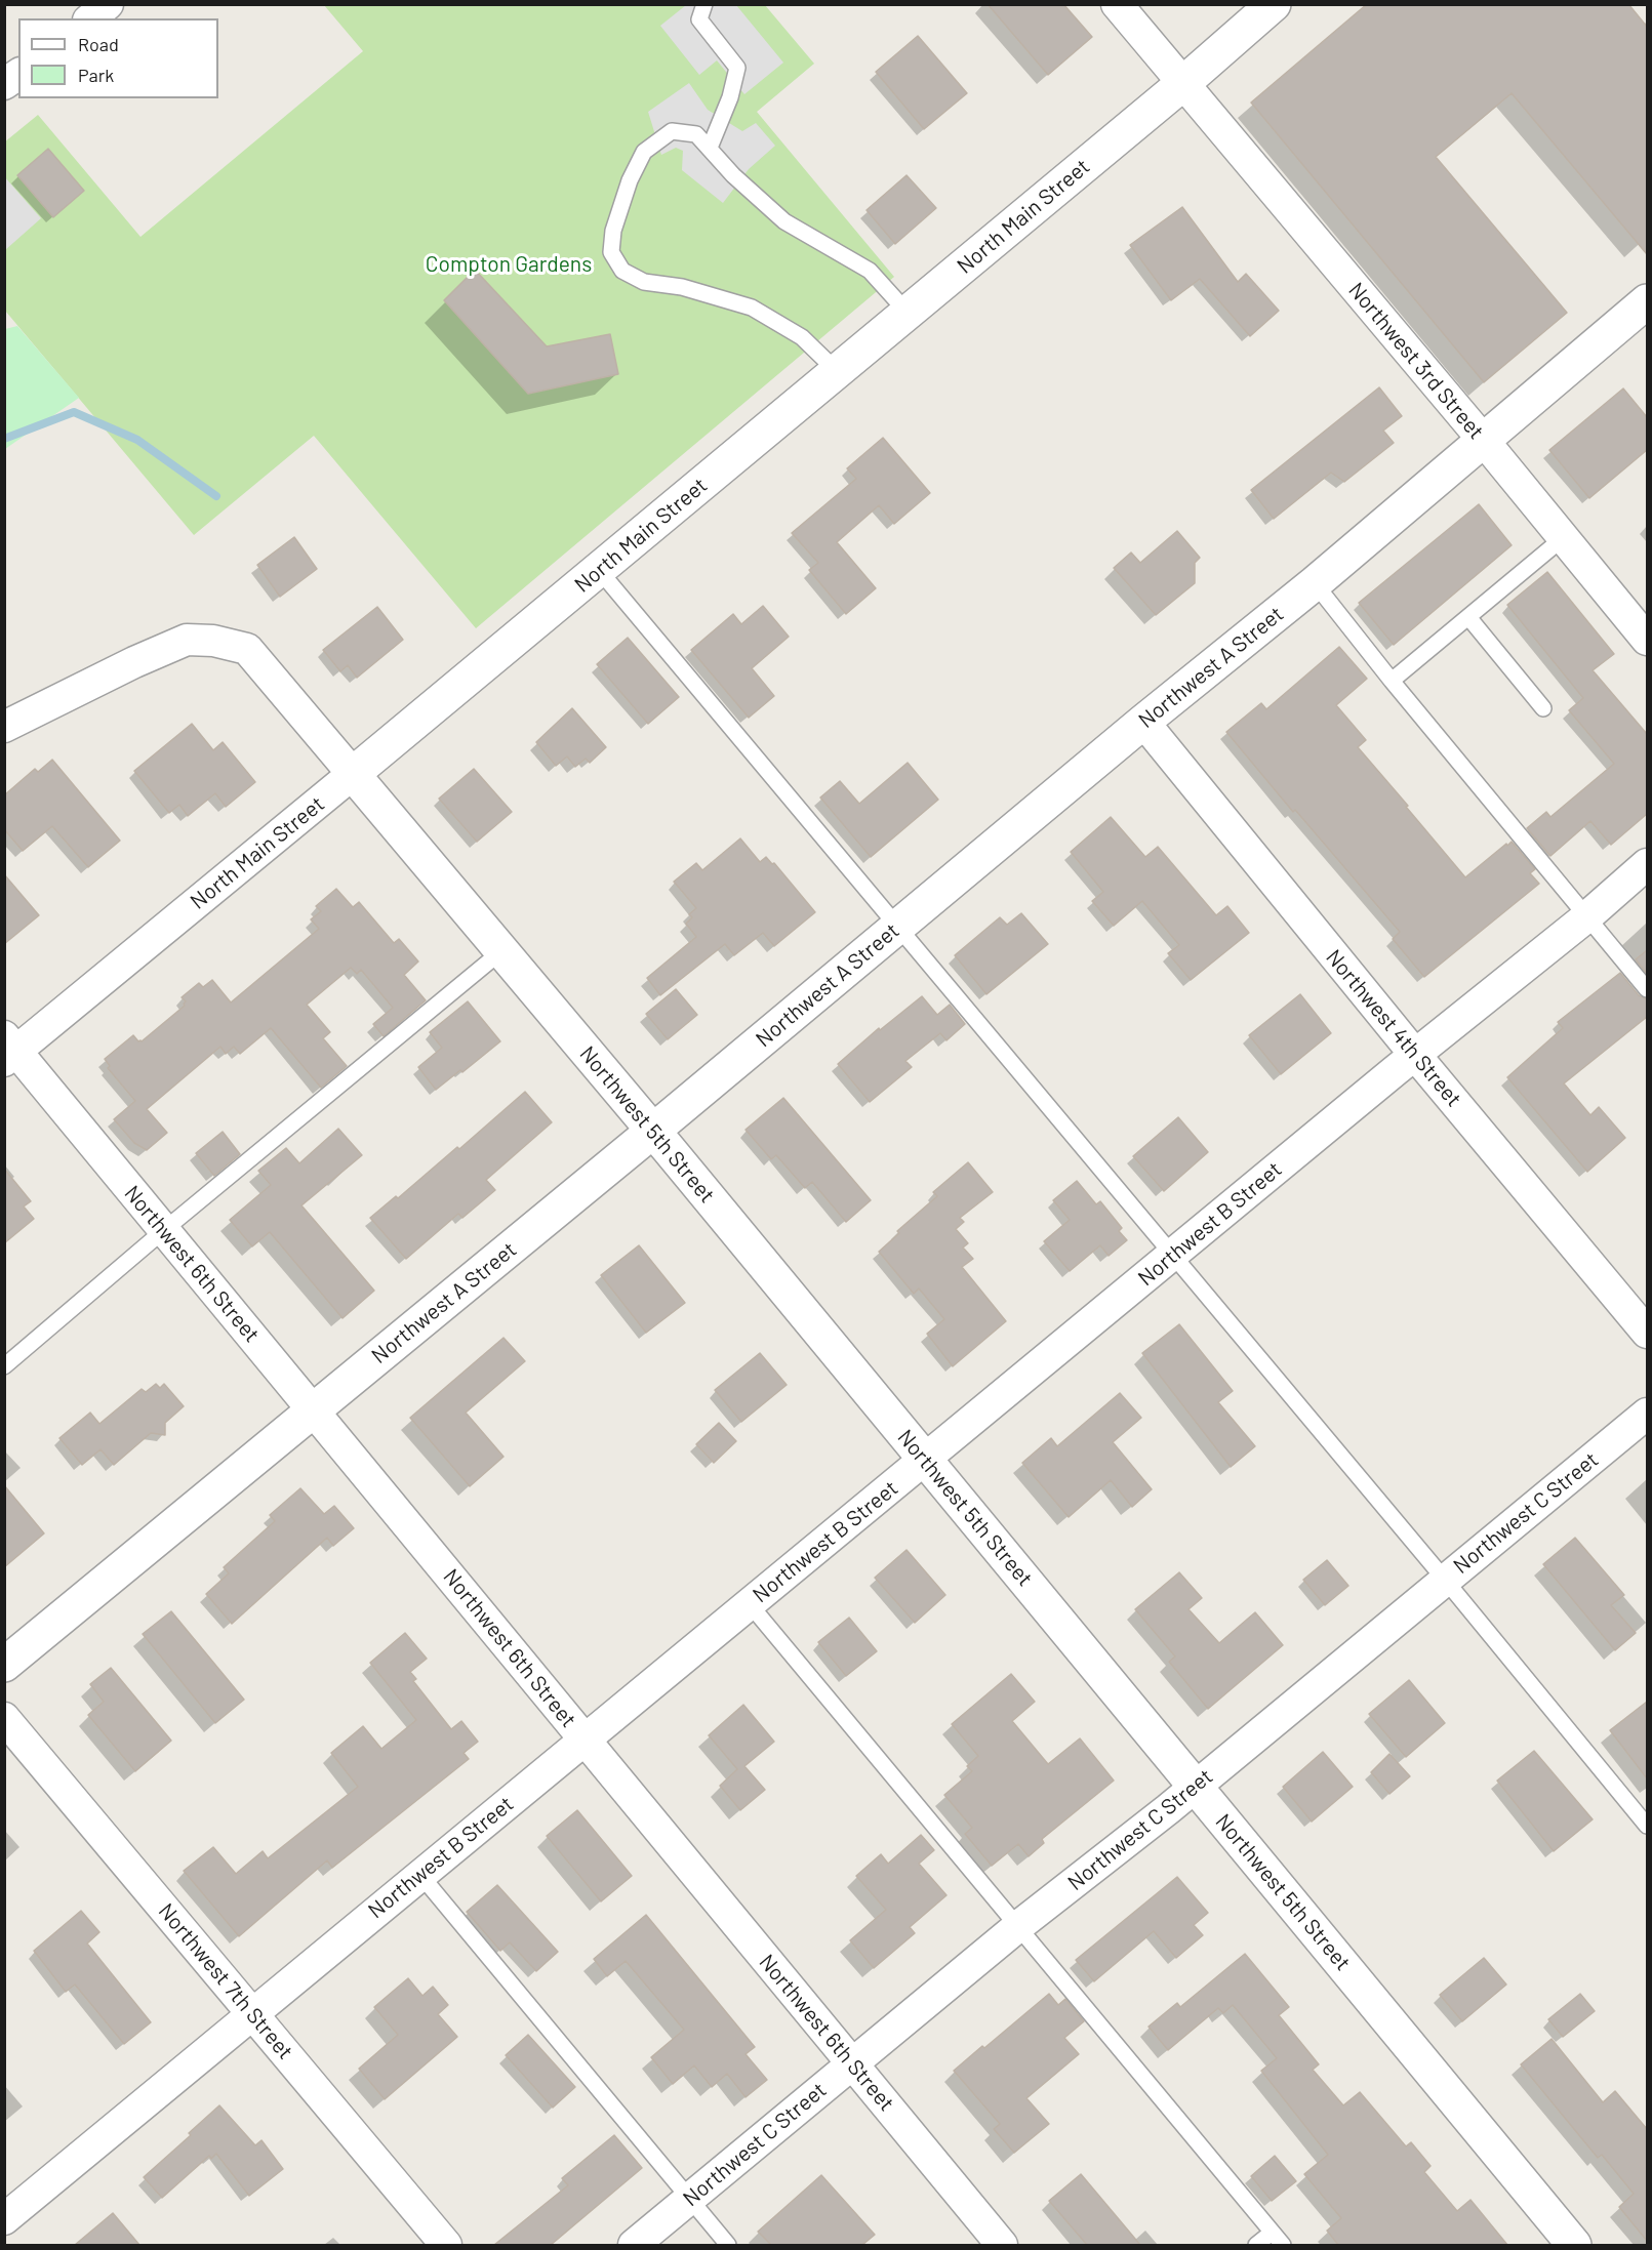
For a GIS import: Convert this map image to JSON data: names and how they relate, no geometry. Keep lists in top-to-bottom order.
{
  "streets": {
    "street": [
      "North Main Street",
      "Northwest 3rd Street",
      "Northwest A Street",
      "Northwest 4th Street",
      "Northwest 5th Street",
      "Northwest B Street",
      "Northwest 6th Street",
      "Northwest C Street",
      "Northwest 7th Street"
    ]
  },
  "crossings": [
    ["North Main Street", "Northwest 3rd Street"],
    ["North Main Street", "Northwest 5th Street"],
    ["North Main Street", "Northwest 6th Street"],
    ["Northwest 3rd Street", "Northwest A Street"],
    ["Northwest A Street", "Northwest 4th Street"],
    ["Northwest A Street", "Northwest 5th Street"],
    ["Northwest A Street", "Northwest 6th Street"],
    ["Northwest 4th Street", "Northwest B Street"],
    ["Northwest 5th Street", "Northwest B Street"],
    ["Northwest 5th Street", "Northwest C Street"],
    ["Northwest B Street", "Northwest 6th Street"],
    ["Northwest B Street", "Northwest 7th Street"],
    ["Northwest 6th Street", "Northwest C Street"]
  ],
  "parks": ["Compton Gardens"],
  "legend": ["Road", "Park"]
}
